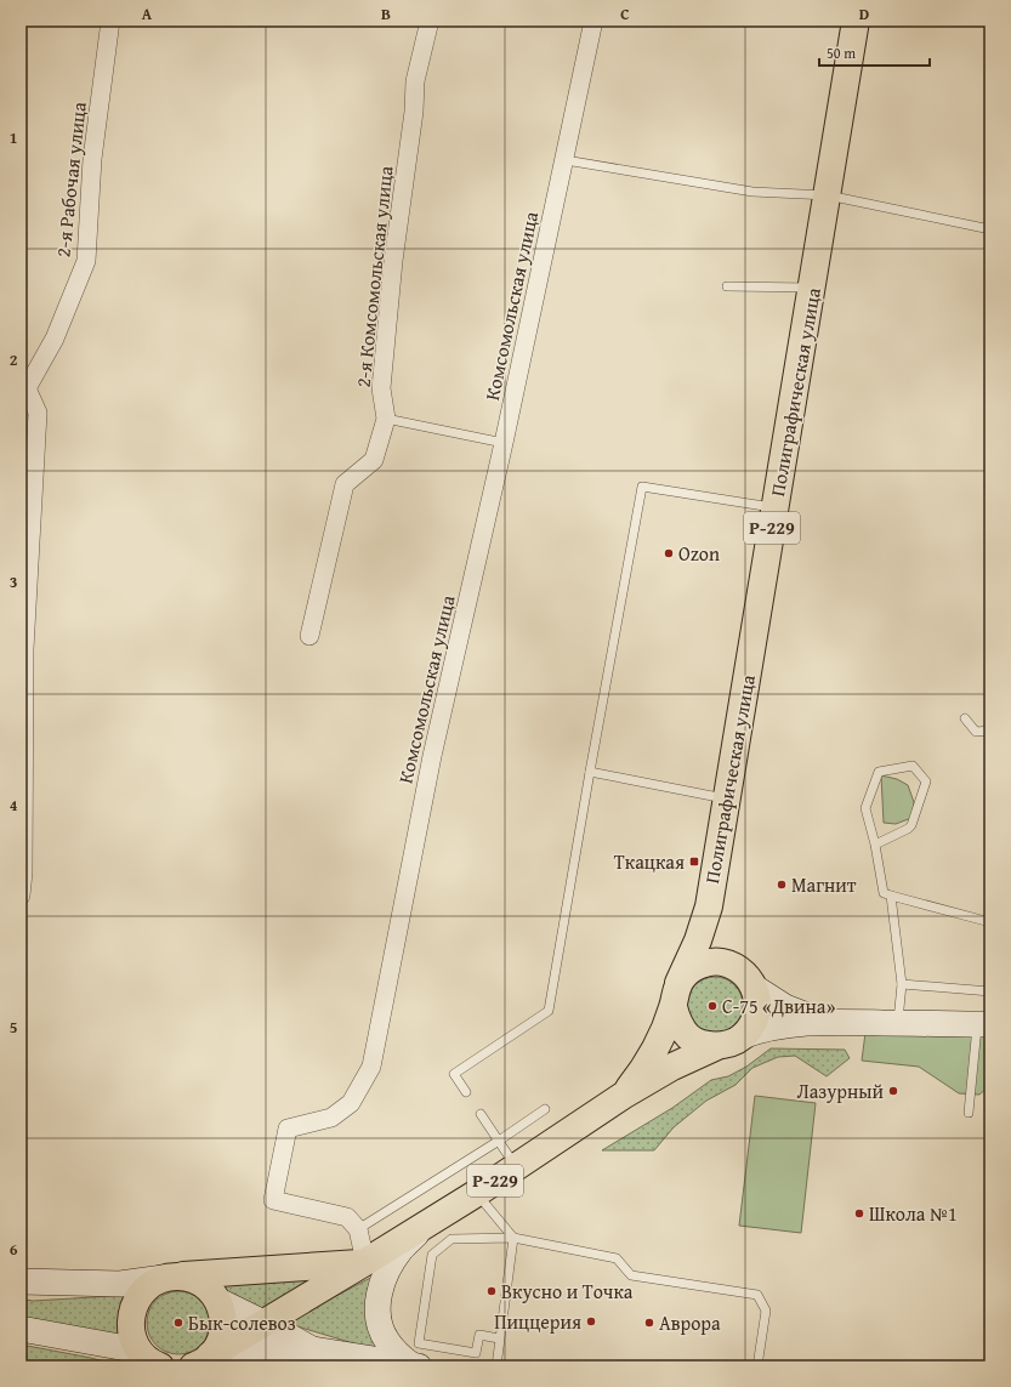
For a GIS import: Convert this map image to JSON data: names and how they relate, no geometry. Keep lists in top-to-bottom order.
{
  "streets": {
    "main road": ["Полиграфическая улица", "Р-229"],
    "street": ["2-я Рабочая улица", "2-я Комсомольская улица", "Комсомольская улица"]
  },
  "crossings": [
    ["Полиграфическая улица", "Р-229"]
  ],
  "places": {
    "other": [
      "Ozon",
      "Магнит",
      "С-75 «Двина»",
      "Лазурный",
      "Школа №1",
      "Вкусно и Точка",
      "Пиццерия",
      "Бык-солевоз",
      "Аврора"
    ],
    "transit": ["Ткацкая"]
  },
  "scale_bar": "50 m",
  "grid": {
    "columns": [
      "A",
      "B",
      "C",
      "D"
    ],
    "rows": [
      "1",
      "2",
      "3",
      "4",
      "5",
      "6"
    ]
  }
}
